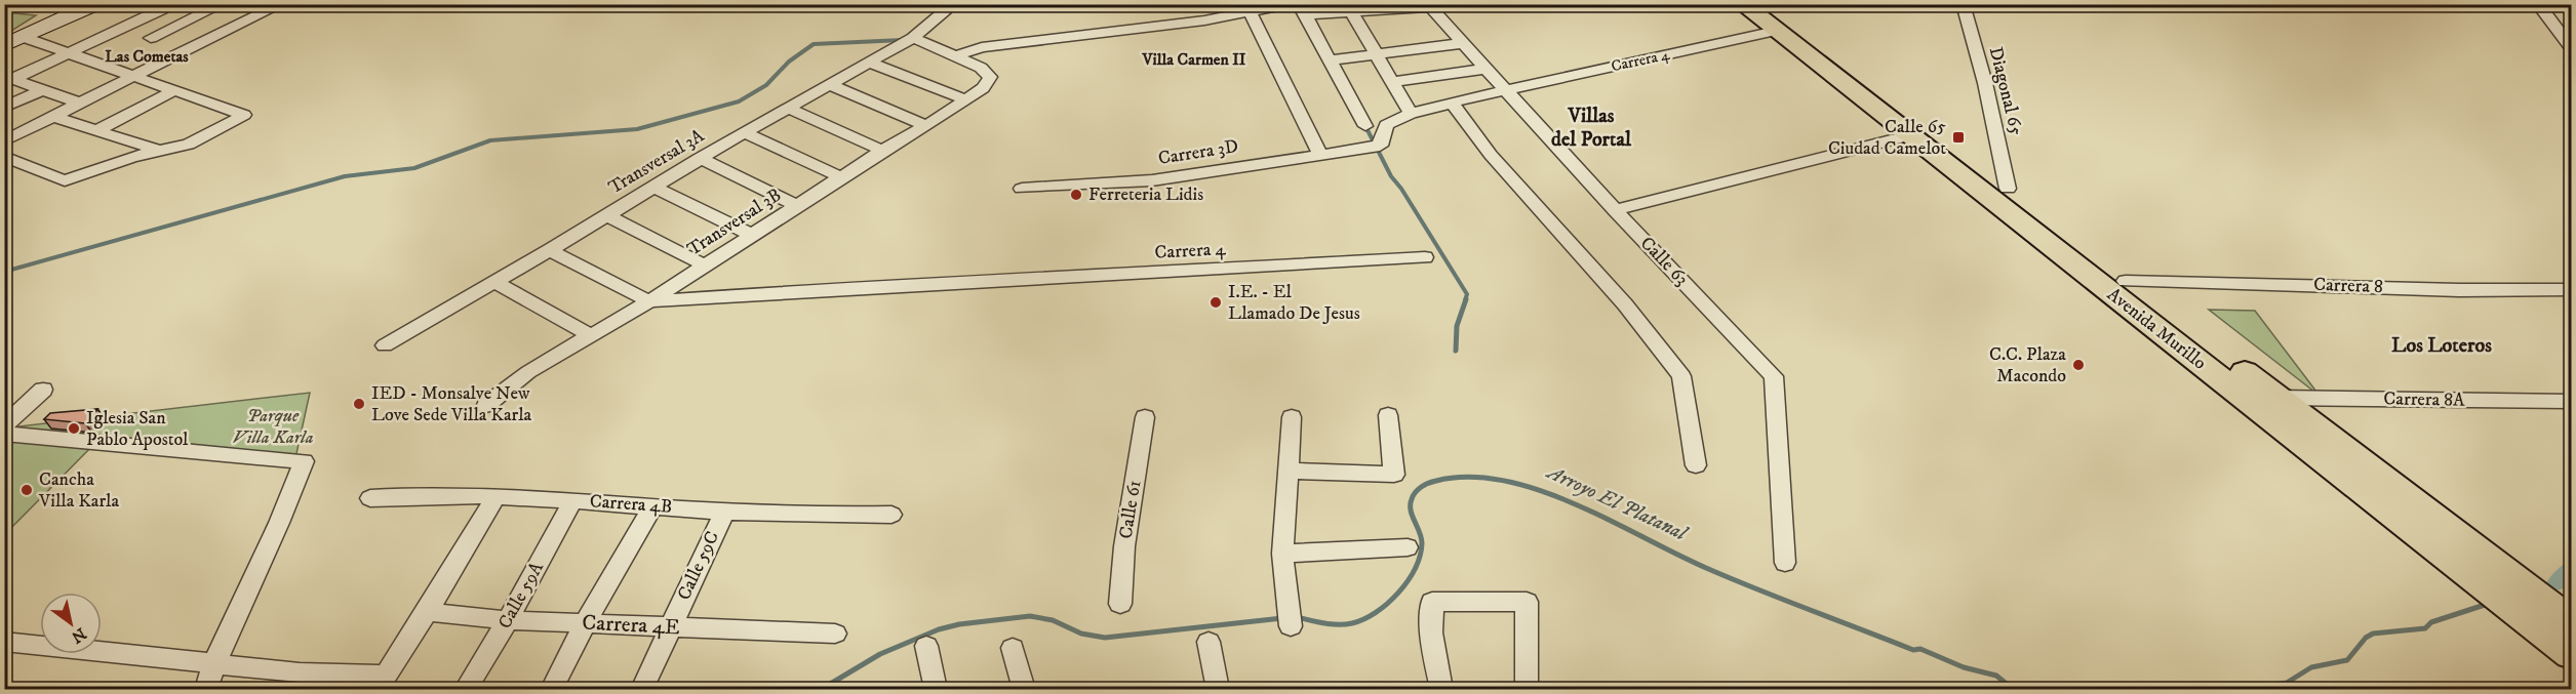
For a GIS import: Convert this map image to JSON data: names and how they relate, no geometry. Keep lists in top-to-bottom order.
{
  "streets": {
    "main road": ["Avenida Murillo"],
    "street": [
      "Carrera 4",
      "Diagonal 65",
      "Carrera 3D",
      "Transversal 3A",
      "Transversal 3B",
      "Calle 63",
      "Carrera 8",
      "Carrera 8A",
      "Carrera 4B",
      "Calle 61",
      "Calle 59C",
      "Calle 59A",
      "Carrera 4E"
    ]
  },
  "crossings": [
    ["Carrera 4", "Carrera 3D"],
    ["Carrera 4", "Transversal 3B"],
    ["Carrera 4", "Calle 63"],
    ["Carrera 4", "Avenida Murillo"],
    ["Diagonal 65", "Avenida Murillo"],
    ["Carrera 8", "Avenida Murillo"],
    ["Avenida Murillo", "Carrera 8A"],
    ["Carrera 4B", "Calle 59C"],
    ["Carrera 4B", "Calle 59A"],
    ["Calle 59C", "Carrera 4E"],
    ["Calle 59A", "Carrera 4E"]
  ],
  "districts": [
    "Las Cometas",
    "Villa Carmen II",
    "Villas del Portal",
    "Los Loteros"
  ],
  "water": ["Arroyo El Platanal"],
  "parks": ["Parque Villa Karla"],
  "places": {
    "transit": ["Calle 65 Ciudad Camelot"],
    "other": [
      "Ferreteria Lidis",
      "I.E. - El Llamado De Jesus",
      "C.C. Plaza Macondo",
      "IED - Monsalve New Love Sede Villa Karla",
      "Iglesia San Pablo Apostol",
      "Cancha Villa Karla"
    ]
  },
  "north": "bottom right"
}
